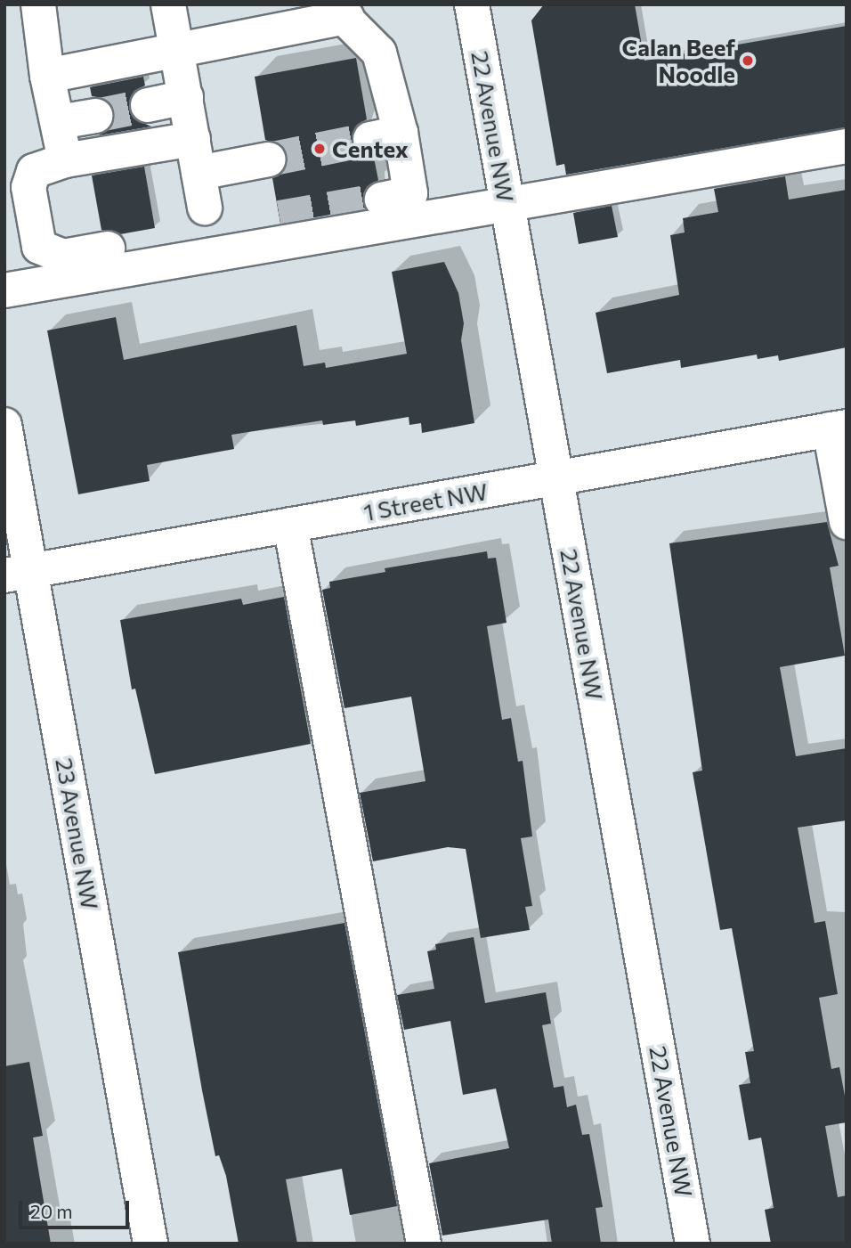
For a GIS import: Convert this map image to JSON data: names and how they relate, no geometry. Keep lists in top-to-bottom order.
{
  "streets": {
    "street": ["22 Avenue NW", "1 Street NW", "23 Avenue NW"]
  },
  "crossings": [
    ["22 Avenue NW", "1 Street NW"],
    ["1 Street NW", "23 Avenue NW"]
  ],
  "places": ["Calan Beef Noodle", "Centex"],
  "scale_bar": "20 m"
}
